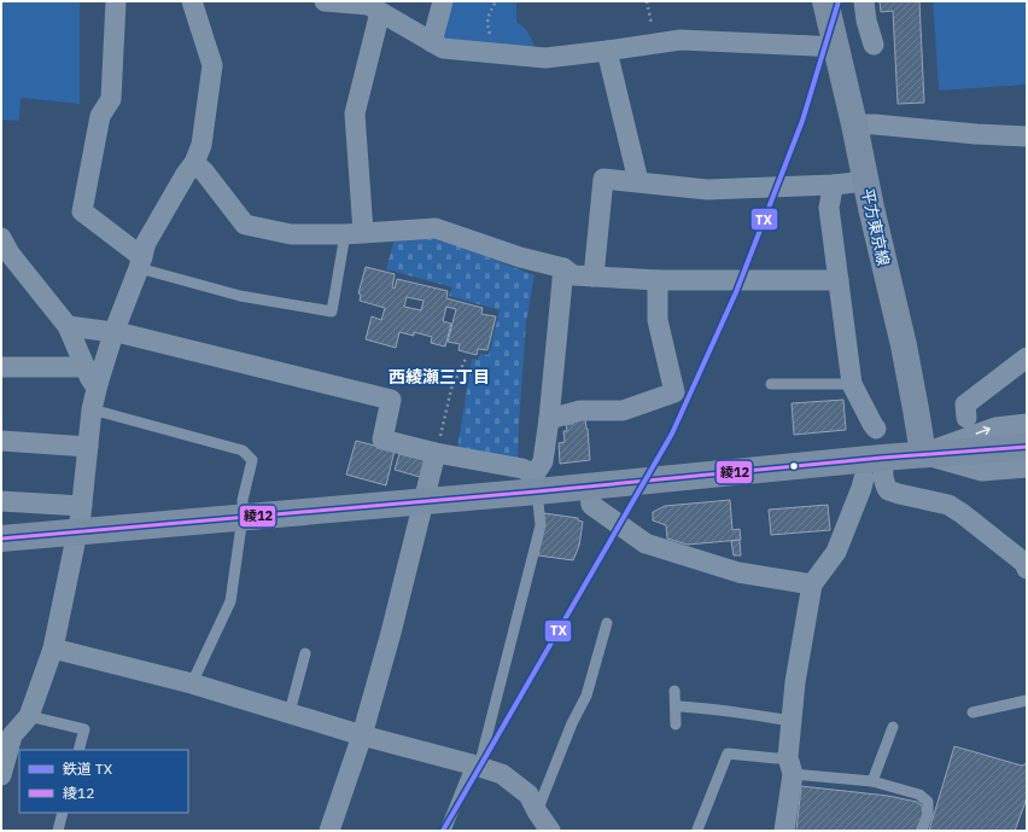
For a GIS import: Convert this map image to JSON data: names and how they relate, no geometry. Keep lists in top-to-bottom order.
{
  "streets": {
    "main road": ["平方東京線"]
  },
  "districts": ["西綾瀬三丁目"],
  "lines": ["rail line TX", "transit line 綾12"],
  "legend": ["鉄道 TX", "綾12"]
}
